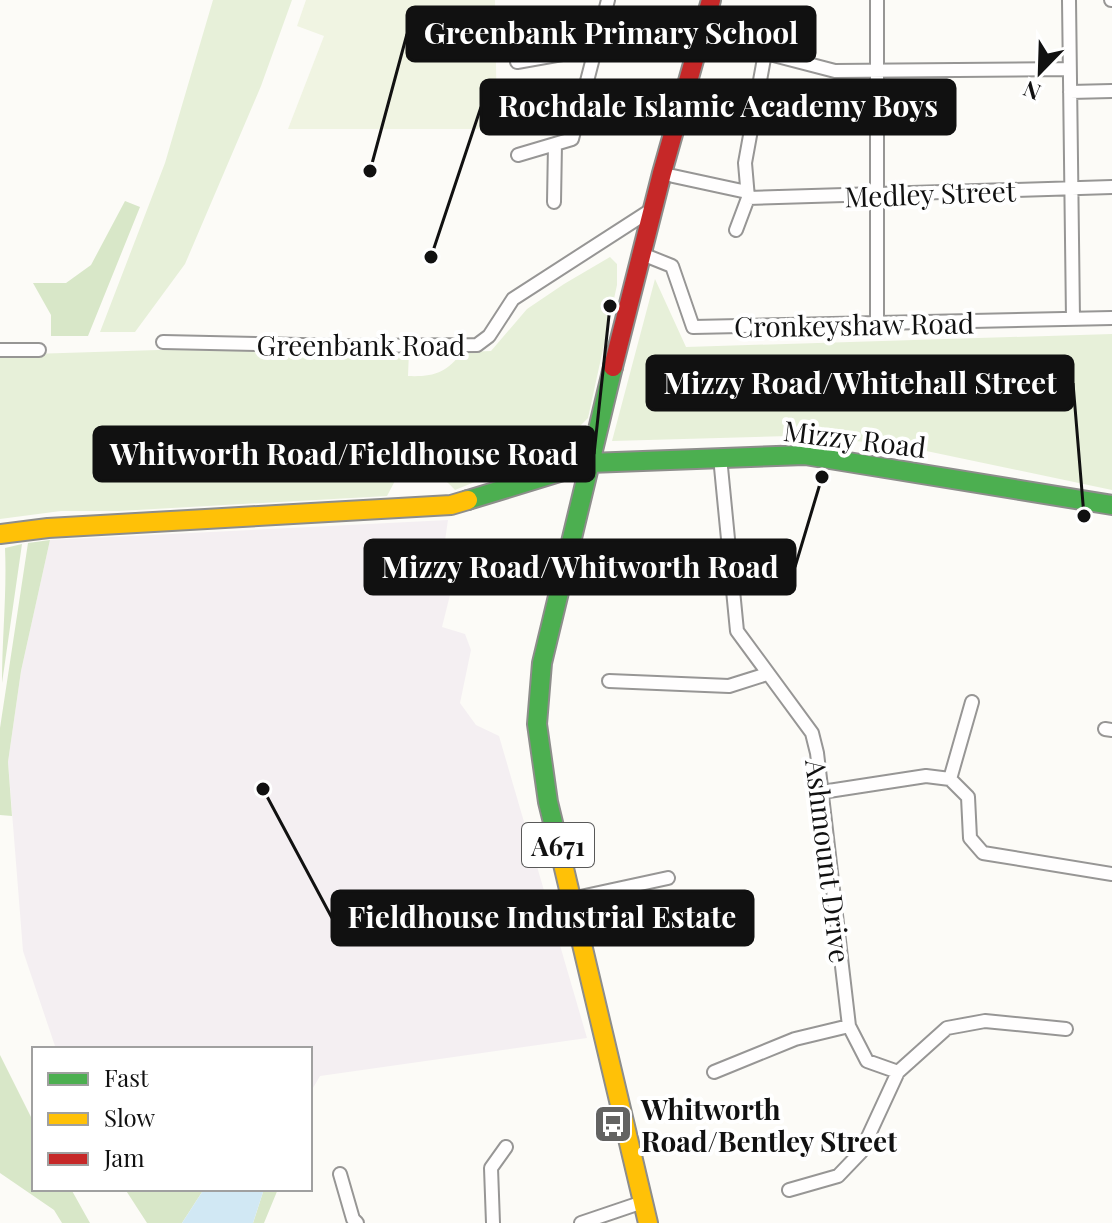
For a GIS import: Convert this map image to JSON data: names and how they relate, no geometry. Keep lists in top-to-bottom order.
{
  "streets": {
    "main road": ["Mizzy Road", "A671"],
    "street": [
      "Medley Street",
      "Cronkeyshaw Road",
      "Greenbank Road",
      "Ashmount Drive"
    ]
  },
  "crossings": [
    ["Cronkeyshaw Road", "A671"],
    ["Greenbank Road", "A671"],
    ["Mizzy Road", "A671"],
    ["Mizzy Road", "Ashmount Drive"]
  ],
  "places": {
    "other": [
      "Greenbank Primary School",
      "Rochdale Islamic Academy Boys",
      "Whitworth Road/Fieldhouse Road",
      "Mizzy Road/Whitworth Road",
      "Mizzy Road/Whitehall Street",
      "Fieldhouse Industrial Estate"
    ],
    "bus stop": ["Whitworth Road/Bentley Street"]
  },
  "legend": ["Fast", "Slow", "Jam"],
  "north": "bottom left"
}
